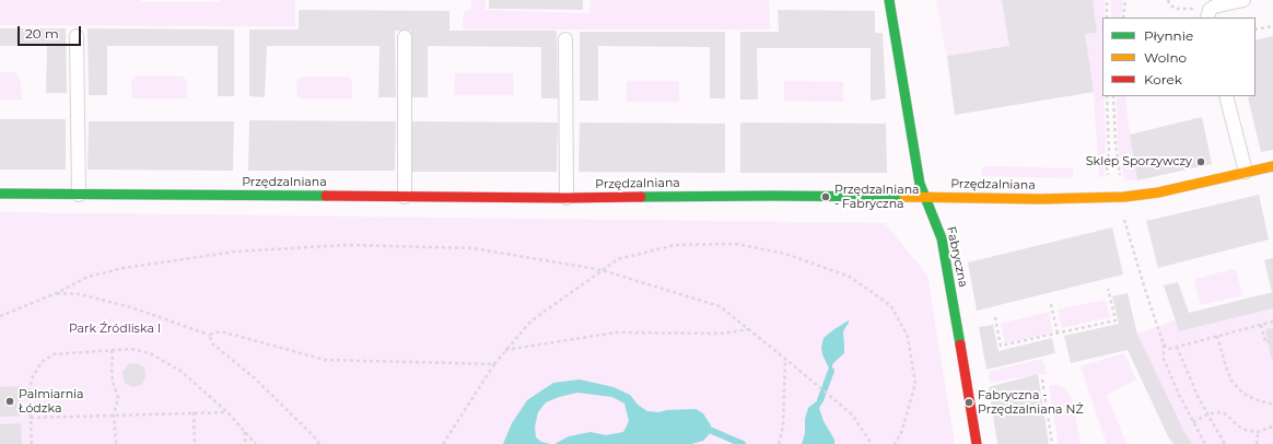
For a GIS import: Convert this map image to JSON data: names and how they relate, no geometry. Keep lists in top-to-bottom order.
{
  "streets": {
    "street": ["Przędzalniana", "Fabryczna"]
  },
  "crossings": [
    ["Przędzalniana", "Fabryczna"]
  ],
  "parks": ["Park Źródliska I"],
  "places": [
    "Sklep Sporzywczy",
    "Przędzalniana - Fabryczna",
    "Palmiarnia Łódzka",
    "Fabryczna - Przędzalniana NŻ"
  ],
  "legend": ["Płynnie", "Wolno", "Korek"],
  "scale_bar": "20 m"
}
